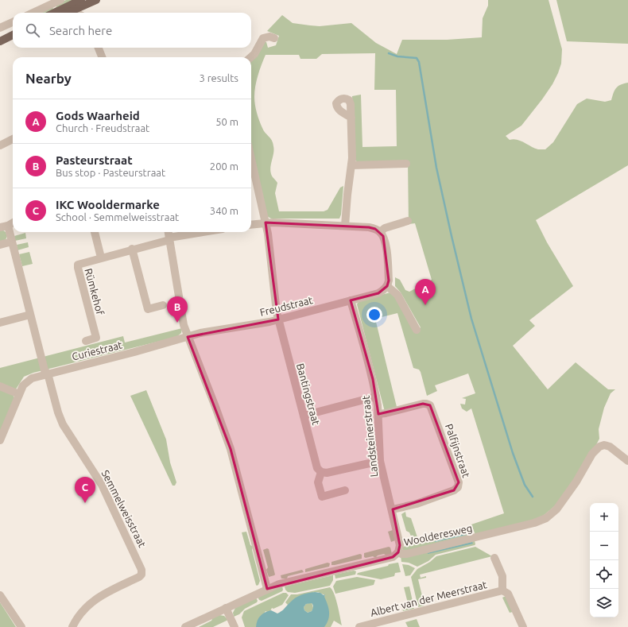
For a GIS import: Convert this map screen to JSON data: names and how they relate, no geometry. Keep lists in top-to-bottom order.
{
  "streets": {
    "street": [
      "Rümkehof",
      "Freudstraat",
      "Curiestraat",
      "Bantingstraat",
      "Landsteinerstraat",
      "Palfijnstraat",
      "Semmelweisstraat",
      "Woolderesweg",
      "Albert van der Meerstraat"
    ]
  },
  "crossings": [
    ["Freudstraat", "Curiestraat"],
    ["Freudstraat", "Bantingstraat"],
    ["Freudstraat", "Landsteinerstraat"],
    ["Curiestraat", "Semmelweisstraat"],
    ["Landsteinerstraat", "Palfijnstraat"],
    ["Landsteinerstraat", "Woolderesweg"]
  ],
  "page": {
    "search": "Search here",
    "heading": ["Nearby", "3 results"],
    "list": [
      {
        "mark": "A",
        "name": "Gods Waarheid",
        "note": "Church · Freudstraat",
        "value": "50 m"
      },
      {
        "mark": "B",
        "name": "Pasteurstraat",
        "note": "Bus stop · Pasteurstraat",
        "value": "200 m"
      },
      {
        "mark": "C",
        "name": "IKC Wooldermarke",
        "note": "School · Semmelweisstraat",
        "value": "340 m"
      }
    ],
    "pins": ["A", "B", "C"],
    "map_buttons": ["+", "−"]
  }
}
